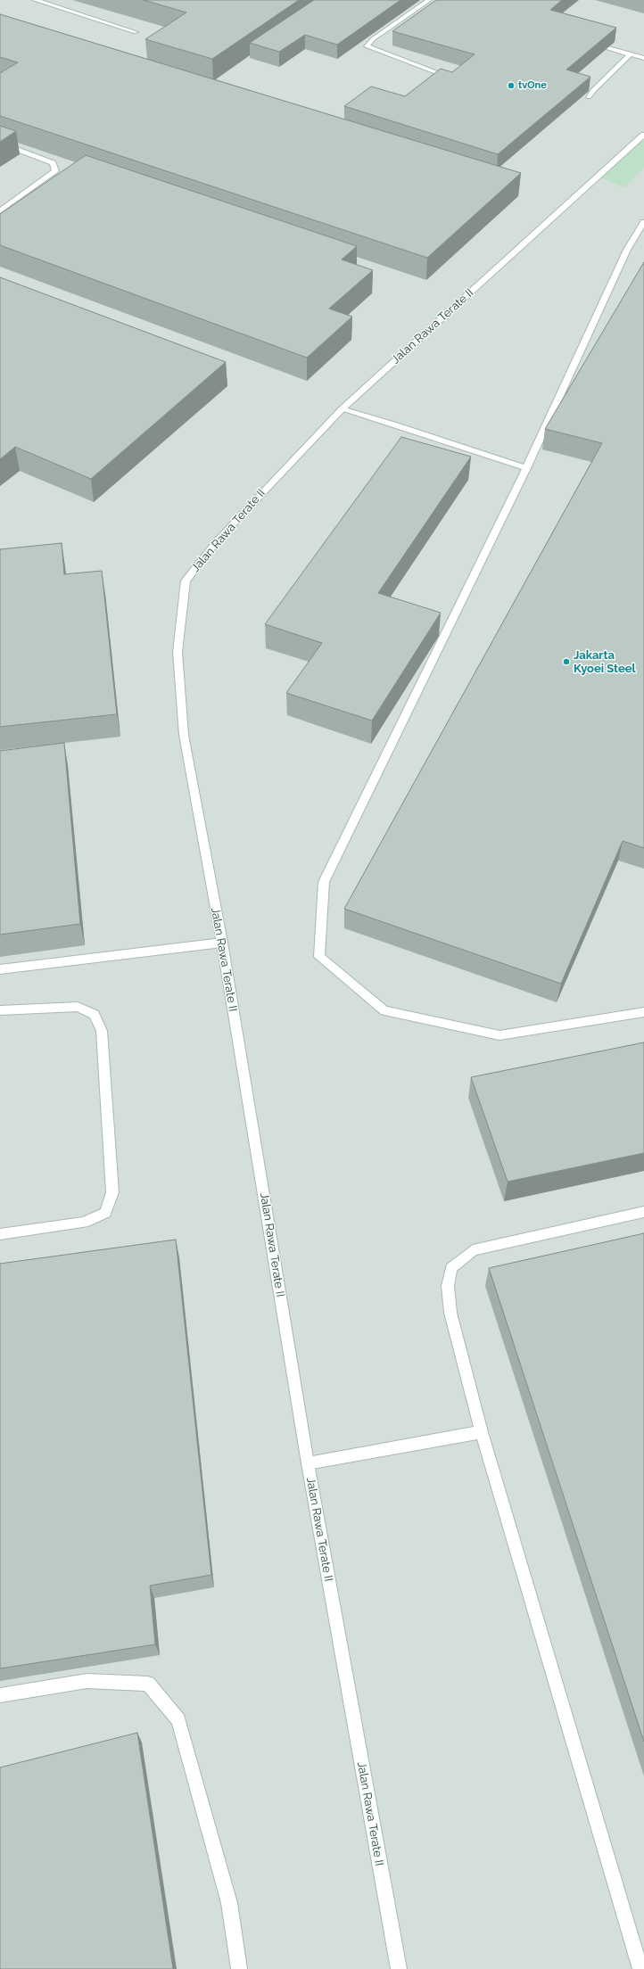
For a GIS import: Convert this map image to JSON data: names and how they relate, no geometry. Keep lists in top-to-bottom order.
{
  "streets": {
    "street": ["Jalan Rawa Terate II"]
  },
  "places": ["tvOne", "Jakarta Kyoei Steel"]
}
